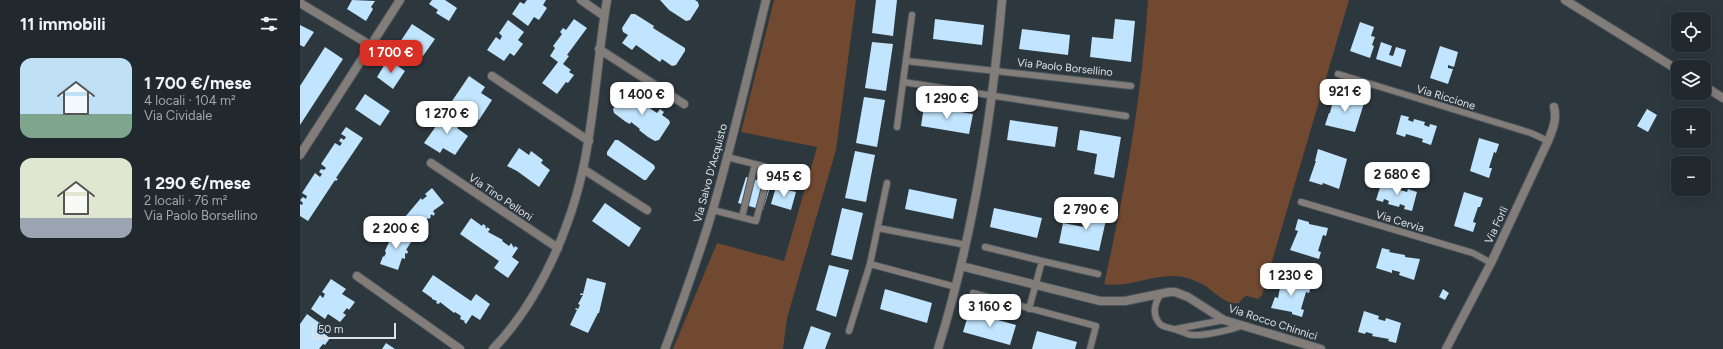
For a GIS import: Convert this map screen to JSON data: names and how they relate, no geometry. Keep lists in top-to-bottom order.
{
  "streets": {
    "street": [
      "Via Salvo D'Acquisto",
      "Via Tino Pelloni",
      "Via Forlì",
      "Via Rocco Chinnici"
    ],
    "lane": ["Via Paolo Borsellino", "Via Riccione", "Via Cervia"]
  },
  "crossings": [
    ["Via Riccione", "Via Forlì"],
    ["Via Cervia", "Via Forlì"]
  ],
  "scale_bar": "50 m",
  "page": {
    "heading": "11 immobili",
    "map_buttons": ["+", "−"],
    "price": [
      "1 700 €",
      "921 €",
      "1 400 €",
      "1 290 €",
      "1 270 €",
      "2 680 €",
      "945 €",
      "2 790 €",
      "2 200 €",
      "1 230 €",
      "3 160 €"
    ],
    "list": [
      {
        "name": "1 700 €/mese",
        "note": "4 locali · 104 m² · Via Cividale"
      },
      {
        "name": "1 290 €/mese",
        "note": "2 locali · 76 m² · Via Paolo Borsellino"
      }
    ],
    "scale": "50 m"
  }
}
